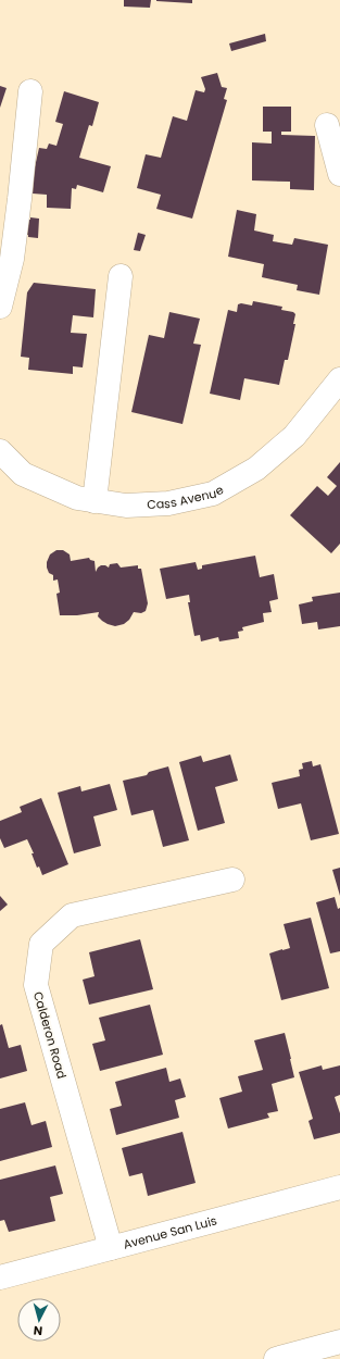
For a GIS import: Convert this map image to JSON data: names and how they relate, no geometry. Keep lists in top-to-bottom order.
{
  "streets": {
    "main road": ["Cass Avenue", "Calderon Road", "Avenue San Luis"]
  },
  "crossings": [
    ["Calderon Road", "Avenue San Luis"]
  ],
  "north": "bottom"
}
